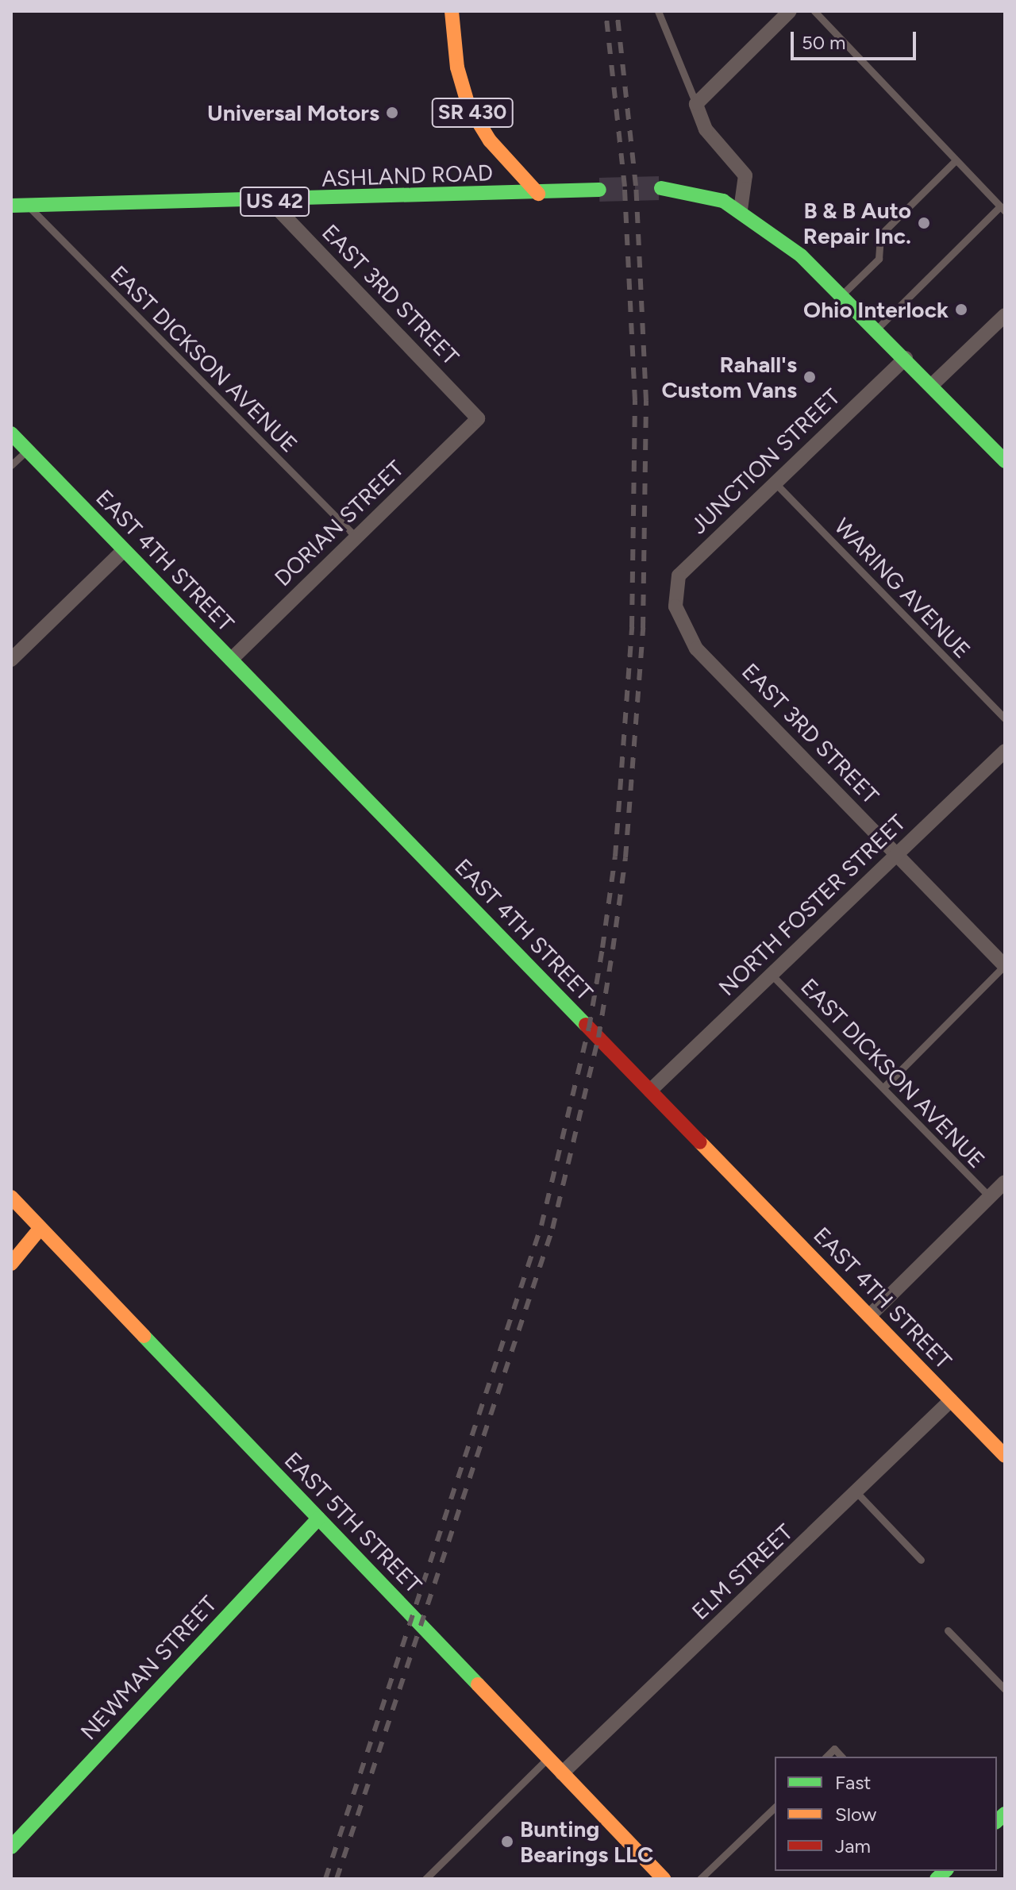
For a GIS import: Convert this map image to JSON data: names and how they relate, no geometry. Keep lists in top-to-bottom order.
{
  "streets": {
    "main road": [
      "SR 430",
      "ASHLAND ROAD",
      "US 42",
      "EAST 4TH STREET",
      "EAST 5TH STREET",
      "NEWMAN STREET"
    ],
    "street": [
      "EAST 3RD STREET",
      "JUNCTION STREET",
      "DORIAN STREET",
      "NORTH FOSTER STREET",
      "ELM STREET"
    ],
    "lane": ["EAST DICKSON AVENUE", "WARING AVENUE"]
  },
  "crossings": [
    ["SR 430", "ASHLAND ROAD"],
    ["SR 430", "US 42"],
    ["ASHLAND ROAD", "US 42"],
    ["ASHLAND ROAD", "EAST 3RD STREET"],
    ["ASHLAND ROAD", "EAST DICKSON AVENUE"],
    ["EAST 3RD STREET", "JUNCTION STREET"],
    ["EAST 3RD STREET", "DORIAN STREET"],
    ["EAST 3RD STREET", "NORTH FOSTER STREET"],
    ["EAST DICKSON AVENUE", "DORIAN STREET"],
    ["EAST DICKSON AVENUE", "NORTH FOSTER STREET"],
    ["JUNCTION STREET", "WARING AVENUE"],
    ["DORIAN STREET", "EAST 4TH STREET"],
    ["EAST 4TH STREET", "NORTH FOSTER STREET"],
    ["EAST 4TH STREET", "ELM STREET"],
    ["EAST 5TH STREET", "ELM STREET"],
    ["EAST 5TH STREET", "NEWMAN STREET"]
  ],
  "places": [
    "Universal Motors",
    "B & B Auto Repair Inc.",
    "Ohio Interlock",
    "Rahall's Custom Vans",
    "Bunting Bearings LLC"
  ],
  "legend": ["Fast", "Slow", "Jam"],
  "scale_bar": "50 m"
}
